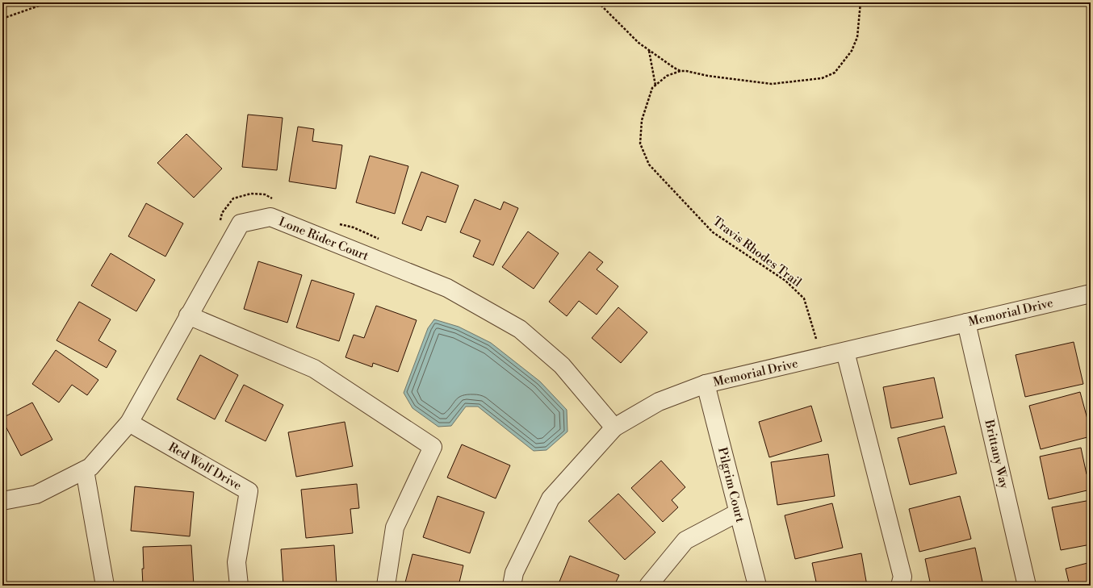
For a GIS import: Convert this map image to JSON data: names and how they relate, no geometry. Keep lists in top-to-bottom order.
{
  "streets": {
    "street": [
      "Lone Rider Court",
      "Memorial Drive",
      "Brittany Way",
      "Red Wolf Drive",
      "Pilgrim Court"
    ],
    "path": ["Travis Rhodes Trail"]
  },
  "crossings": [
    ["Lone Rider Court", "Memorial Drive"],
    ["Lone Rider Court", "Red Wolf Drive"],
    ["Memorial Drive", "Brittany Way"],
    ["Memorial Drive", "Pilgrim Court"]
  ]
}
